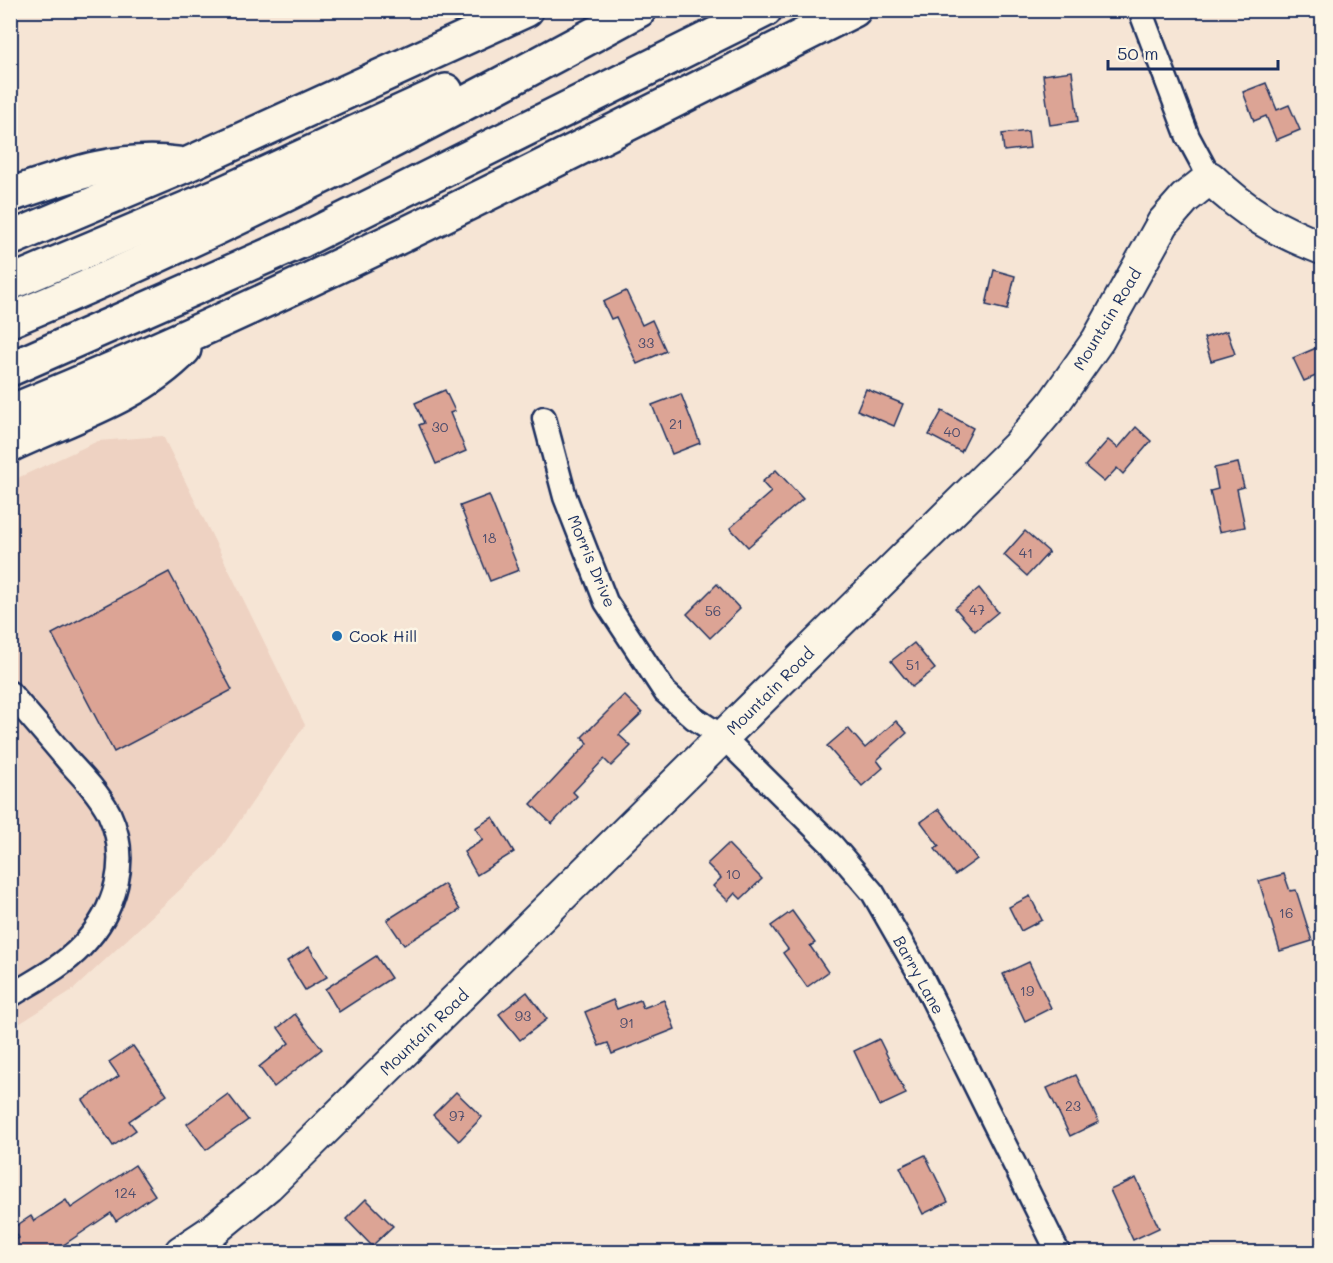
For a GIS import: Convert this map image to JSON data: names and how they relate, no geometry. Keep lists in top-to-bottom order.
{
  "streets": {
    "street": ["Mountain Road", "Morris Drive", "Barry Lane"]
  },
  "crossings": [
    ["Mountain Road", "Morris Drive"],
    ["Mountain Road", "Barry Lane"],
    ["Morris Drive", "Barry Lane"]
  ],
  "places": ["Cook Hill"],
  "house_numbers": [
    "33",
    "21",
    "30",
    "40",
    "18",
    "41",
    "47",
    "56",
    "51",
    "10",
    "16",
    "19",
    "93",
    "91",
    "23",
    "97",
    "124"
  ],
  "scale_bar": "50 m"
}
